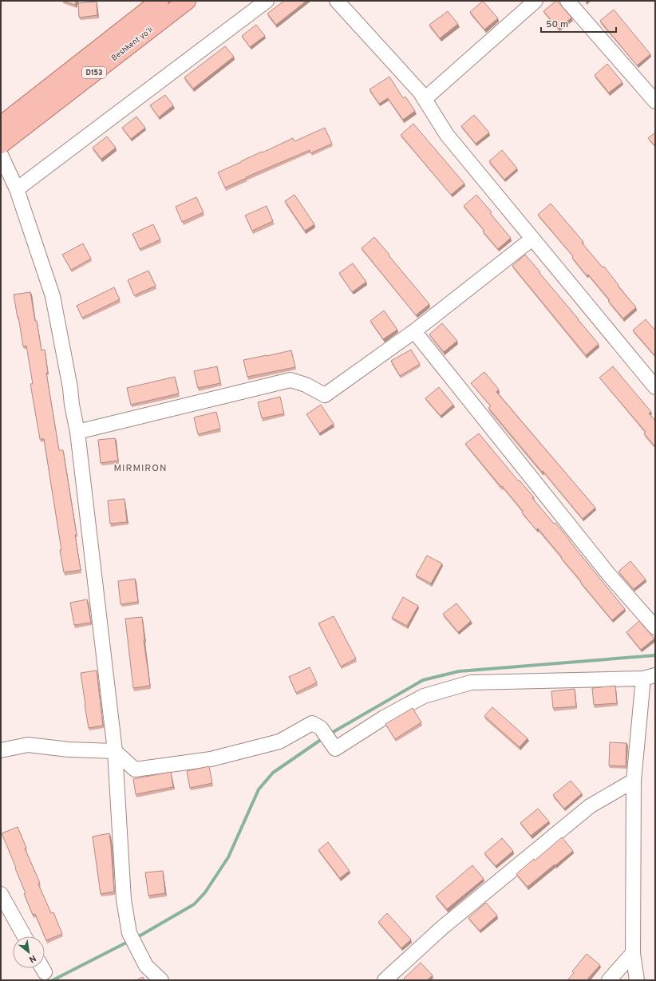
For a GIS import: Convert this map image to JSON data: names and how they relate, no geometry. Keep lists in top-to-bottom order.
{
  "streets": {
    "main road": ["Beshkent yoʻli", "D153"]
  },
  "districts": ["MIRMIRON"],
  "scale_bar": "50 m",
  "north": "bottom right"
}
